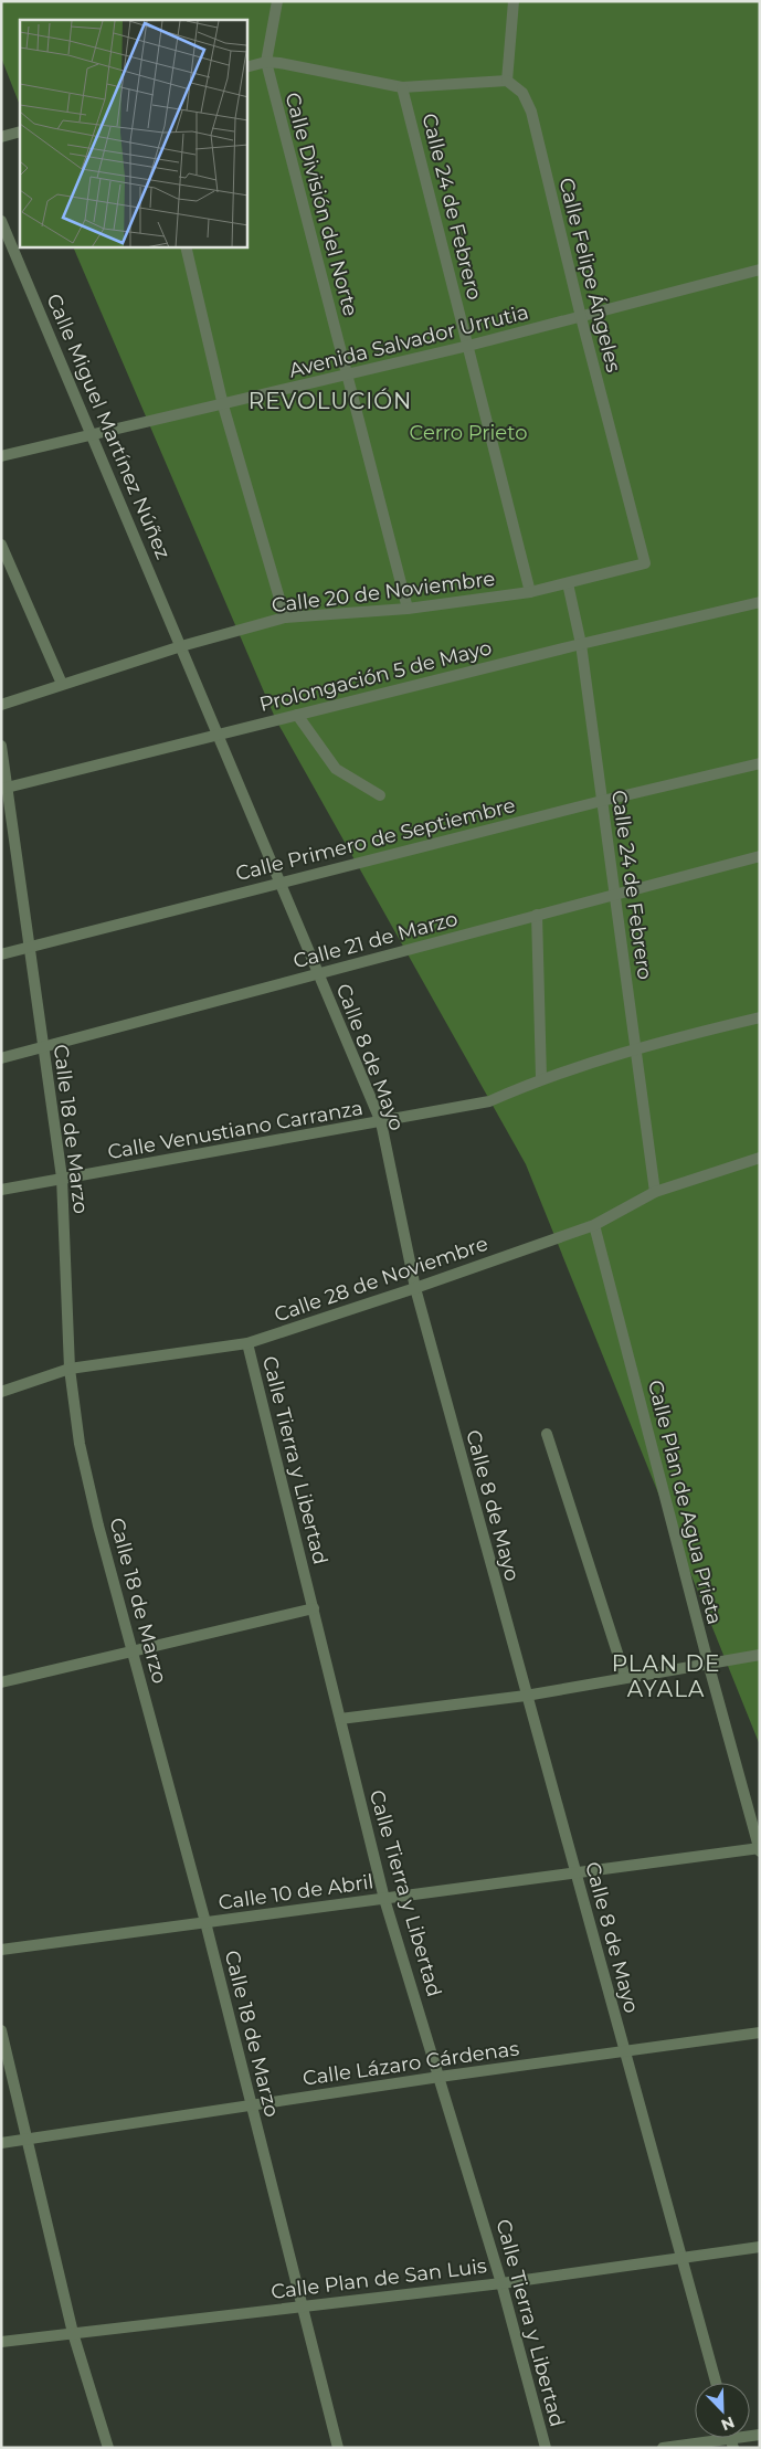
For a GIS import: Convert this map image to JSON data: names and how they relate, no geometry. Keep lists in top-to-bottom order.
{
  "streets": {
    "street": [
      "Calle División del Norte",
      "Calle 24 de Febrero",
      "Calle Felipe Ángeles",
      "Avenida Salvador Urrutia",
      "Calle Miguel Martínez Núñez",
      "Calle 20 de Noviembre",
      "Prolongación 5 de Mayo",
      "Calle Primero de Septiembre",
      "Calle 21 de Marzo",
      "Calle 8 de Mayo",
      "Calle 18 de Marzo",
      "Calle Venustiano Carranza",
      "Calle 28 de Noviembre",
      "Calle Tierra y Libertad",
      "Calle Plan de Agua Prieta",
      "Calle 10 de Abril",
      "Calle Lázaro Cárdenas",
      "Calle Plan de San Luis"
    ]
  },
  "crossings": [
    ["Calle División del Norte", "Avenida Salvador Urrutia"],
    ["Calle División del Norte", "Calle 20 de Noviembre"],
    ["Calle 24 de Febrero", "Avenida Salvador Urrutia"],
    ["Calle 24 de Febrero", "Calle 20 de Noviembre"],
    ["Calle 24 de Febrero", "Prolongación 5 de Mayo"],
    ["Calle 24 de Febrero", "Calle Primero de Septiembre"],
    ["Calle 24 de Febrero", "Calle 21 de Marzo"],
    ["Calle 24 de Febrero", "Calle Venustiano Carranza"],
    ["Calle 24 de Febrero", "Calle 28 de Noviembre"],
    ["Calle Felipe Ángeles", "Avenida Salvador Urrutia"],
    ["Calle Felipe Ángeles", "Calle 20 de Noviembre"],
    ["Avenida Salvador Urrutia", "Calle Miguel Martínez Núñez"],
    ["Calle Miguel Martínez Núñez", "Calle 20 de Noviembre"],
    ["Calle Miguel Martínez Núñez", "Calle 8 de Mayo"],
    ["Calle 20 de Noviembre", "Calle 8 de Mayo"],
    ["Prolongación 5 de Mayo", "Calle 8 de Mayo"],
    ["Prolongación 5 de Mayo", "Calle 18 de Marzo"],
    ["Calle Primero de Septiembre", "Calle 8 de Mayo"],
    ["Calle Primero de Septiembre", "Calle 18 de Marzo"],
    ["Calle 21 de Marzo", "Calle 8 de Mayo"],
    ["Calle 21 de Marzo", "Calle 18 de Marzo"],
    ["Calle 8 de Mayo", "Calle Venustiano Carranza"],
    ["Calle 8 de Mayo", "Calle 28 de Noviembre"],
    ["Calle 8 de Mayo", "Calle 10 de Abril"],
    ["Calle 8 de Mayo", "Calle Lázaro Cárdenas"],
    ["Calle 8 de Mayo", "Calle Plan de San Luis"],
    ["Calle 18 de Marzo", "Calle Venustiano Carranza"],
    ["Calle 18 de Marzo", "Calle 28 de Noviembre"],
    ["Calle 18 de Marzo", "Calle 10 de Abril"],
    ["Calle 18 de Marzo", "Calle Lázaro Cárdenas"],
    ["Calle 18 de Marzo", "Calle Plan de San Luis"],
    ["Calle 28 de Noviembre", "Calle Tierra y Libertad"],
    ["Calle 28 de Noviembre", "Calle Plan de Agua Prieta"],
    ["Calle Tierra y Libertad", "Calle 10 de Abril"],
    ["Calle Tierra y Libertad", "Calle Lázaro Cárdenas"],
    ["Calle Tierra y Libertad", "Calle Plan de San Luis"],
    ["Calle Plan de Agua Prieta", "Calle 10 de Abril"]
  ],
  "districts": ["REVOLUCIÓN", "PLAN DE AYALA"],
  "parks": ["Cerro Prieto"],
  "north": "bottom right"
}
